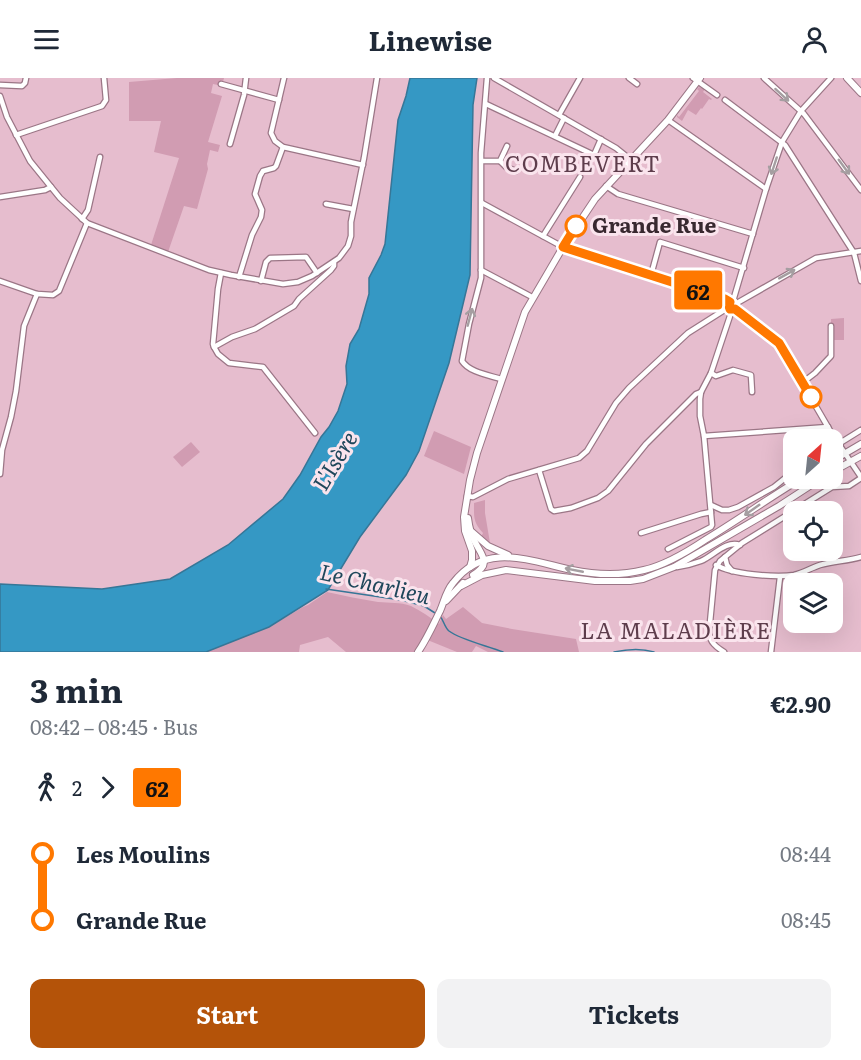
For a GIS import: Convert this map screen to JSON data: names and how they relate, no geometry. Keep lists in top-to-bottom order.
{
  "districts": ["COMBEVERT", "LA MALADIÈRE"],
  "water": ["L'Isère", "Le Charlieu"],
  "places": ["Grande Rue"],
  "lines": ["bus line 62"],
  "north": "top right",
  "page": {
    "header": "Linewise",
    "on_map": "62",
    "heading": ["3 min", "08:42 – 08:45 · Bus", "€2.90"],
    "legs": ["2", "62"],
    "list": [
      {
        "name": "Les Moulins",
        "value": "08:44"
      },
      {
        "name": "Grande Rue",
        "value": "08:45"
      }
    ],
    "buttons": ["Start", "Tickets"]
  }
}
